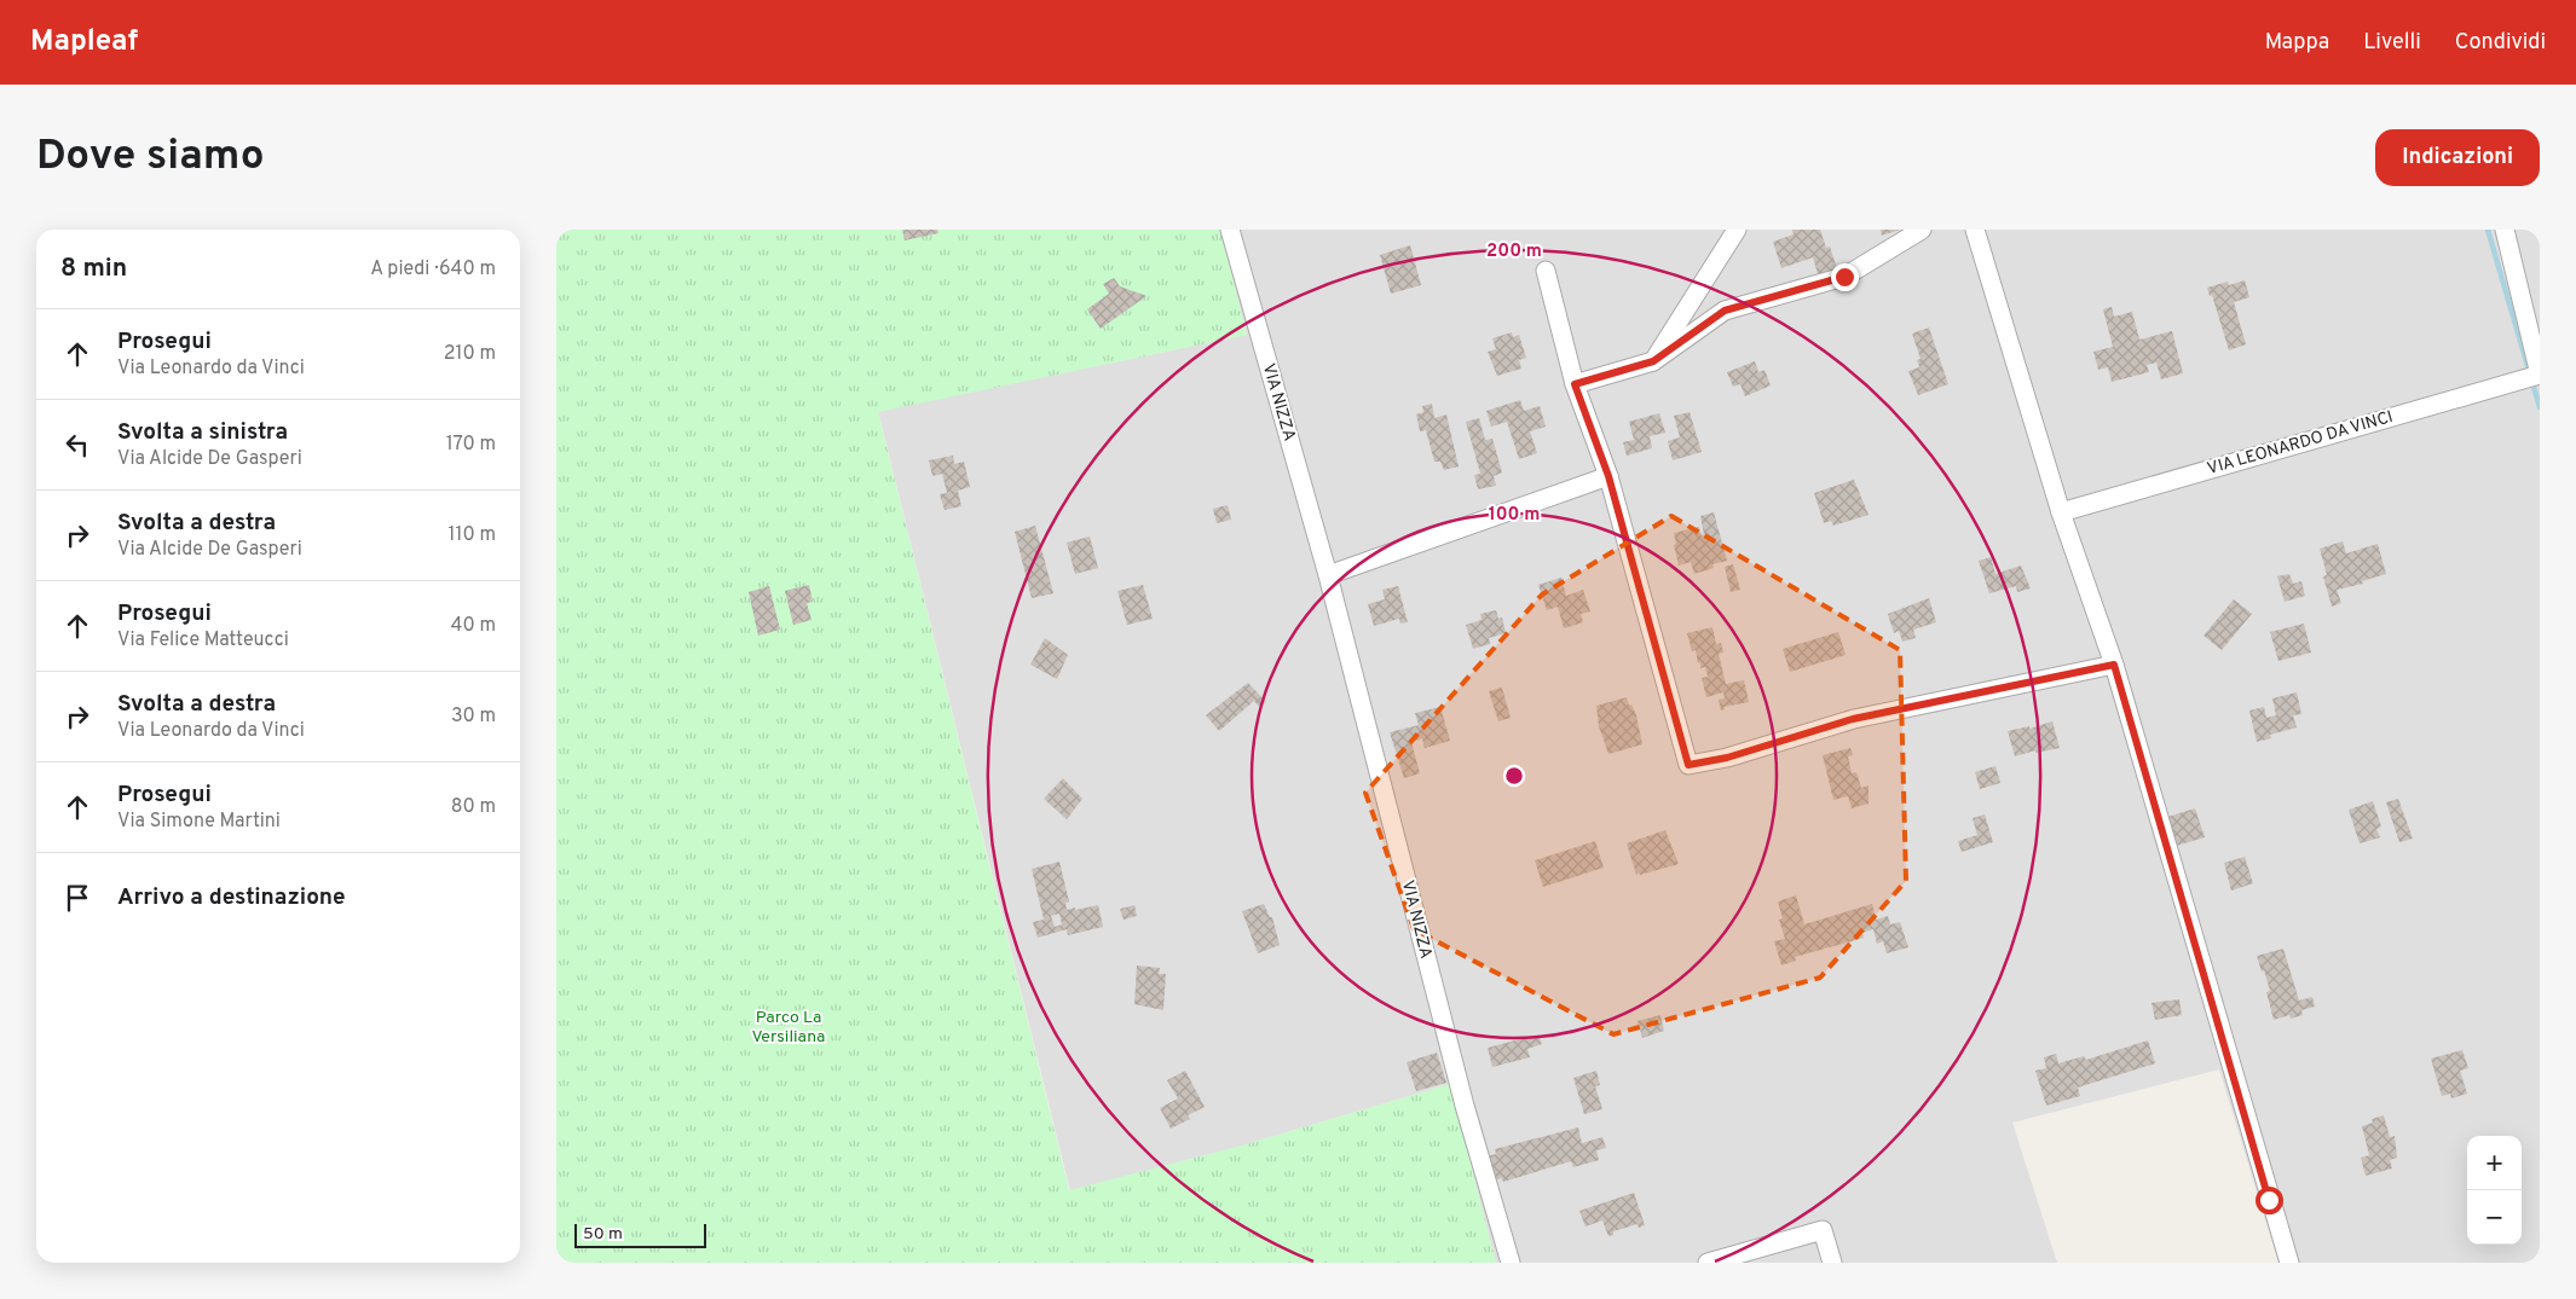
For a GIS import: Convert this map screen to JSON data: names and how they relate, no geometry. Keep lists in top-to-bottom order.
{
  "streets": {
    "street": ["VIA NIZZA", "VIA LEONARDO DA VINCI"]
  },
  "parks": ["Parco La Versiliana"],
  "scale_bar": "50 m",
  "page": {
    "header": "Mapleaf",
    "nav": ["Mappa", "Livelli", "Condividi"],
    "buttons": "Indicazioni",
    "title": "Dove siamo",
    "heading": ["8 min", "A piedi · 640 m"],
    "list": [
      ["Prosegui", "Via Leonardo da Vinci", "210 m"],
      ["Svolta a sinistra", "Via Alcide De Gasperi", "170 m"],
      ["Svolta a destra", "Via Alcide De Gasperi", "110 m"],
      ["Prosegui", "Via Felice Matteucci", "40 m"],
      ["Svolta a destra", "Via Leonardo da Vinci", "30 m"],
      ["Prosegui", "Via Simone Martini", "80 m"],
      "Arrivo a destinazione"
    ],
    "map_buttons": ["+", "−"],
    "scale": "50 m"
  },
  "rings": ["200 m", "100 m"]
}
